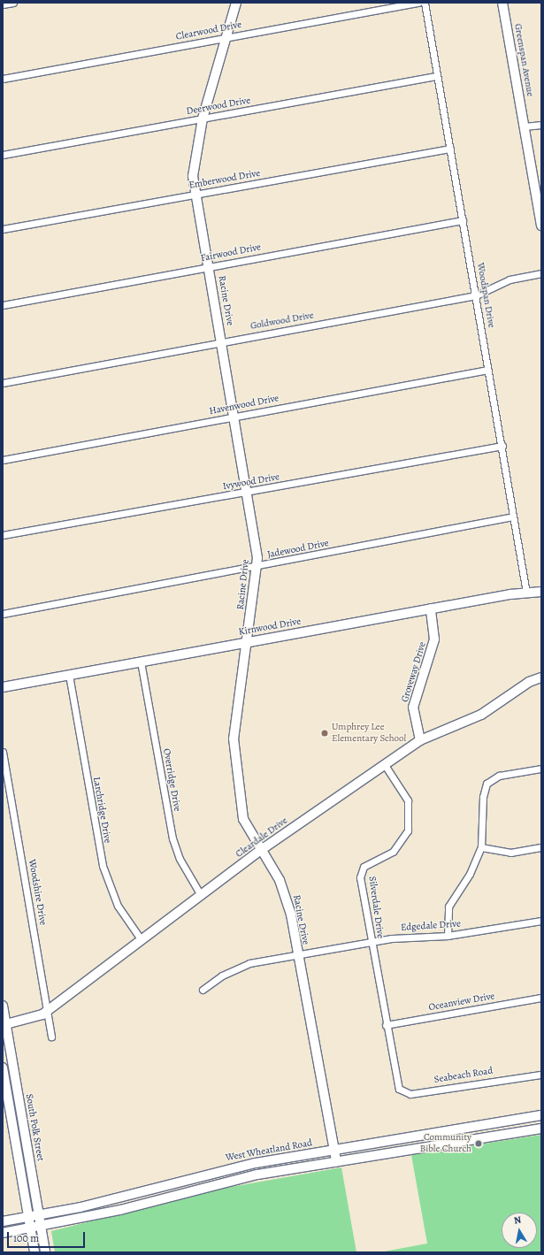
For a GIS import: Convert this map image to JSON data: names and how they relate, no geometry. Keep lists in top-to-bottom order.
{
  "streets": {
    "street": [
      "Clearwood Drive",
      "Greenspan Avenue",
      "Deerwood Drive",
      "Emberwood Drive",
      "Fairwood Drive",
      "Woodspan Drive",
      "Racine Drive",
      "Goldwood Drive",
      "Havenwood Drive",
      "Ivywood Drive",
      "Jadewood Drive",
      "Kirnwood Drive",
      "Groveway Drive",
      "Overridge Drive",
      "Larchridge Drive",
      "Cleardale Drive",
      "Woodshire Drive",
      "Silverdale Drive",
      "Edgedale Drive",
      "Oceanview Drive",
      "Seabeach Road",
      "South Polk Street",
      "West Wheatland Road"
    ]
  },
  "crossings": [
    ["Clearwood Drive", "Racine Drive"],
    ["Deerwood Drive", "Woodspan Drive"],
    ["Deerwood Drive", "Racine Drive"],
    ["Emberwood Drive", "Woodspan Drive"],
    ["Emberwood Drive", "Racine Drive"],
    ["Fairwood Drive", "Woodspan Drive"],
    ["Fairwood Drive", "Racine Drive"],
    ["Woodspan Drive", "Goldwood Drive"],
    ["Woodspan Drive", "Havenwood Drive"],
    ["Woodspan Drive", "Ivywood Drive"],
    ["Woodspan Drive", "Jadewood Drive"],
    ["Woodspan Drive", "Kirnwood Drive"],
    ["Racine Drive", "Goldwood Drive"],
    ["Racine Drive", "Havenwood Drive"],
    ["Racine Drive", "Ivywood Drive"],
    ["Racine Drive", "Jadewood Drive"],
    ["Racine Drive", "Kirnwood Drive"],
    ["Racine Drive", "Cleardale Drive"],
    ["Racine Drive", "Edgedale Drive"],
    ["Racine Drive", "West Wheatland Road"],
    ["Kirnwood Drive", "Groveway Drive"],
    ["Kirnwood Drive", "Overridge Drive"],
    ["Kirnwood Drive", "Larchridge Drive"],
    ["Groveway Drive", "Cleardale Drive"],
    ["Overridge Drive", "Cleardale Drive"],
    ["Larchridge Drive", "Cleardale Drive"],
    ["Cleardale Drive", "Woodshire Drive"],
    ["Cleardale Drive", "Silverdale Drive"],
    ["Cleardale Drive", "South Polk Street"],
    ["Silverdale Drive", "Edgedale Drive"],
    ["Silverdale Drive", "Oceanview Drive"],
    ["Silverdale Drive", "Seabeach Road"],
    ["South Polk Street", "West Wheatland Road"]
  ],
  "places": ["Umphrey Lee Elementary School", "Community Bible Church"],
  "scale_bar": "100 m",
  "north": "top"
}
